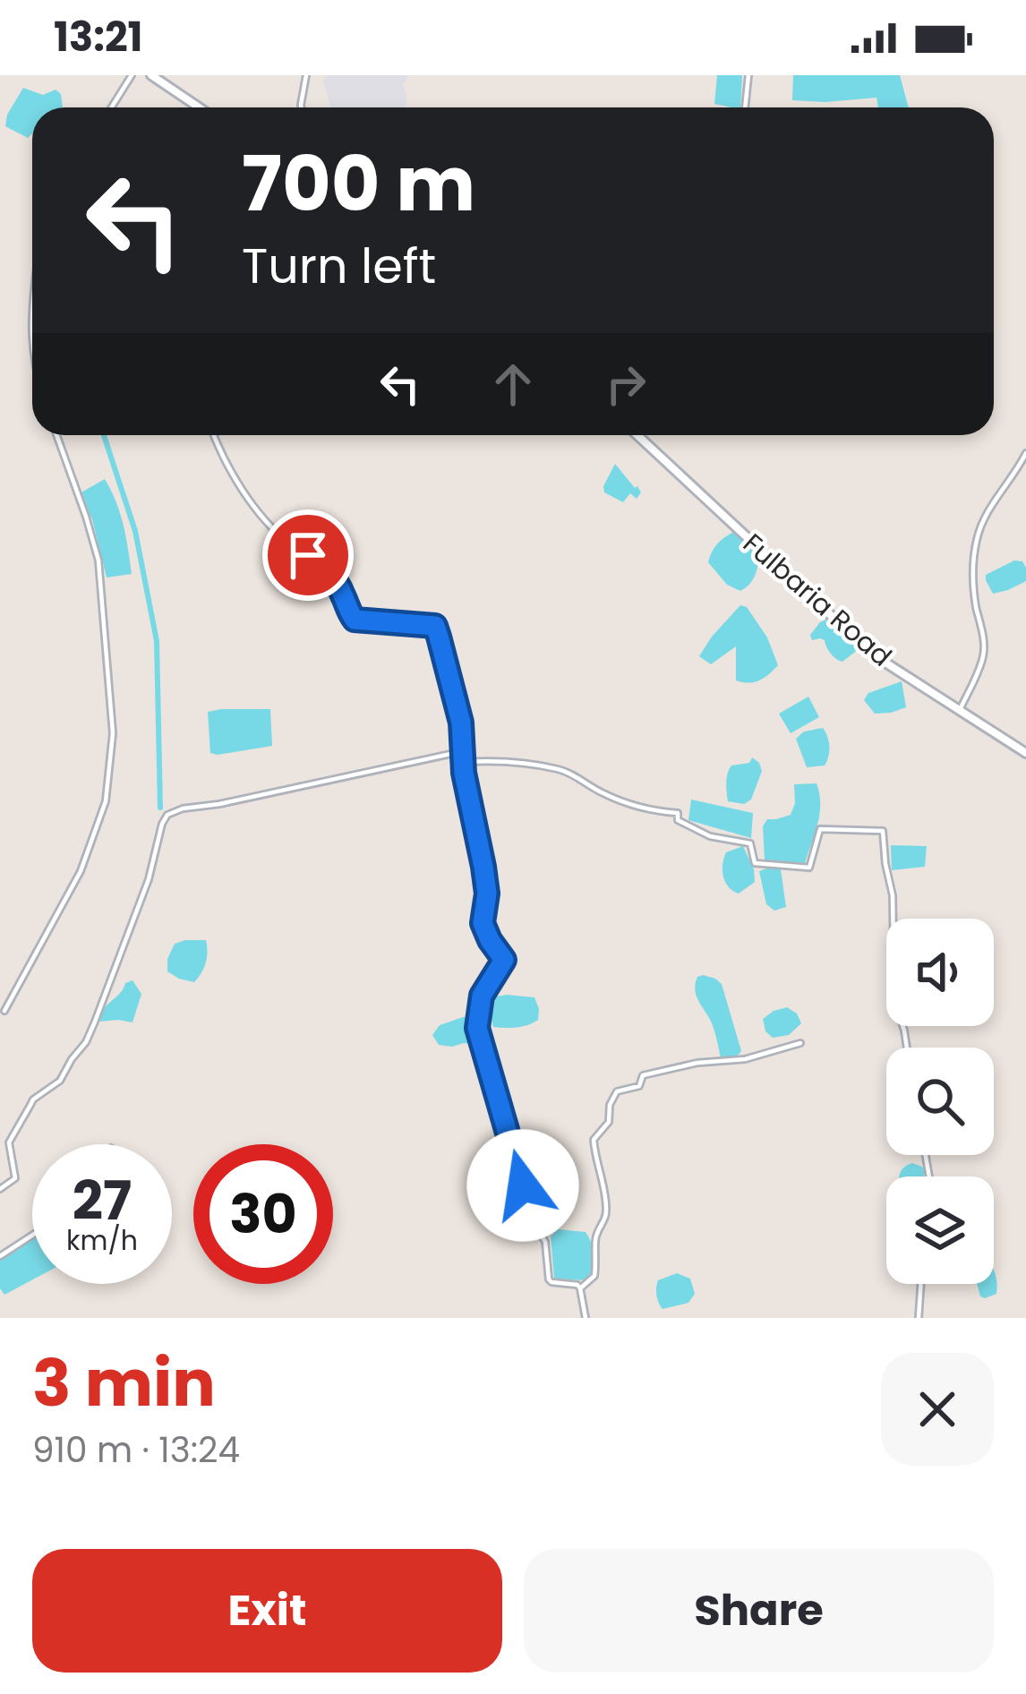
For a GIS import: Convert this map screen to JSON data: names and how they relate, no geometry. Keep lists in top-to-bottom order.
{
  "streets": {
    "main road": ["Fulbaria Road"]
  },
  "page": {
    "status": "13:21",
    "turn": ["700 m", "Turn left"],
    "speed": "27 km/h",
    "limit": "30",
    "heading": ["3 min", "910 m · 13:24"],
    "buttons": ["Exit", "Share"]
  }
}
